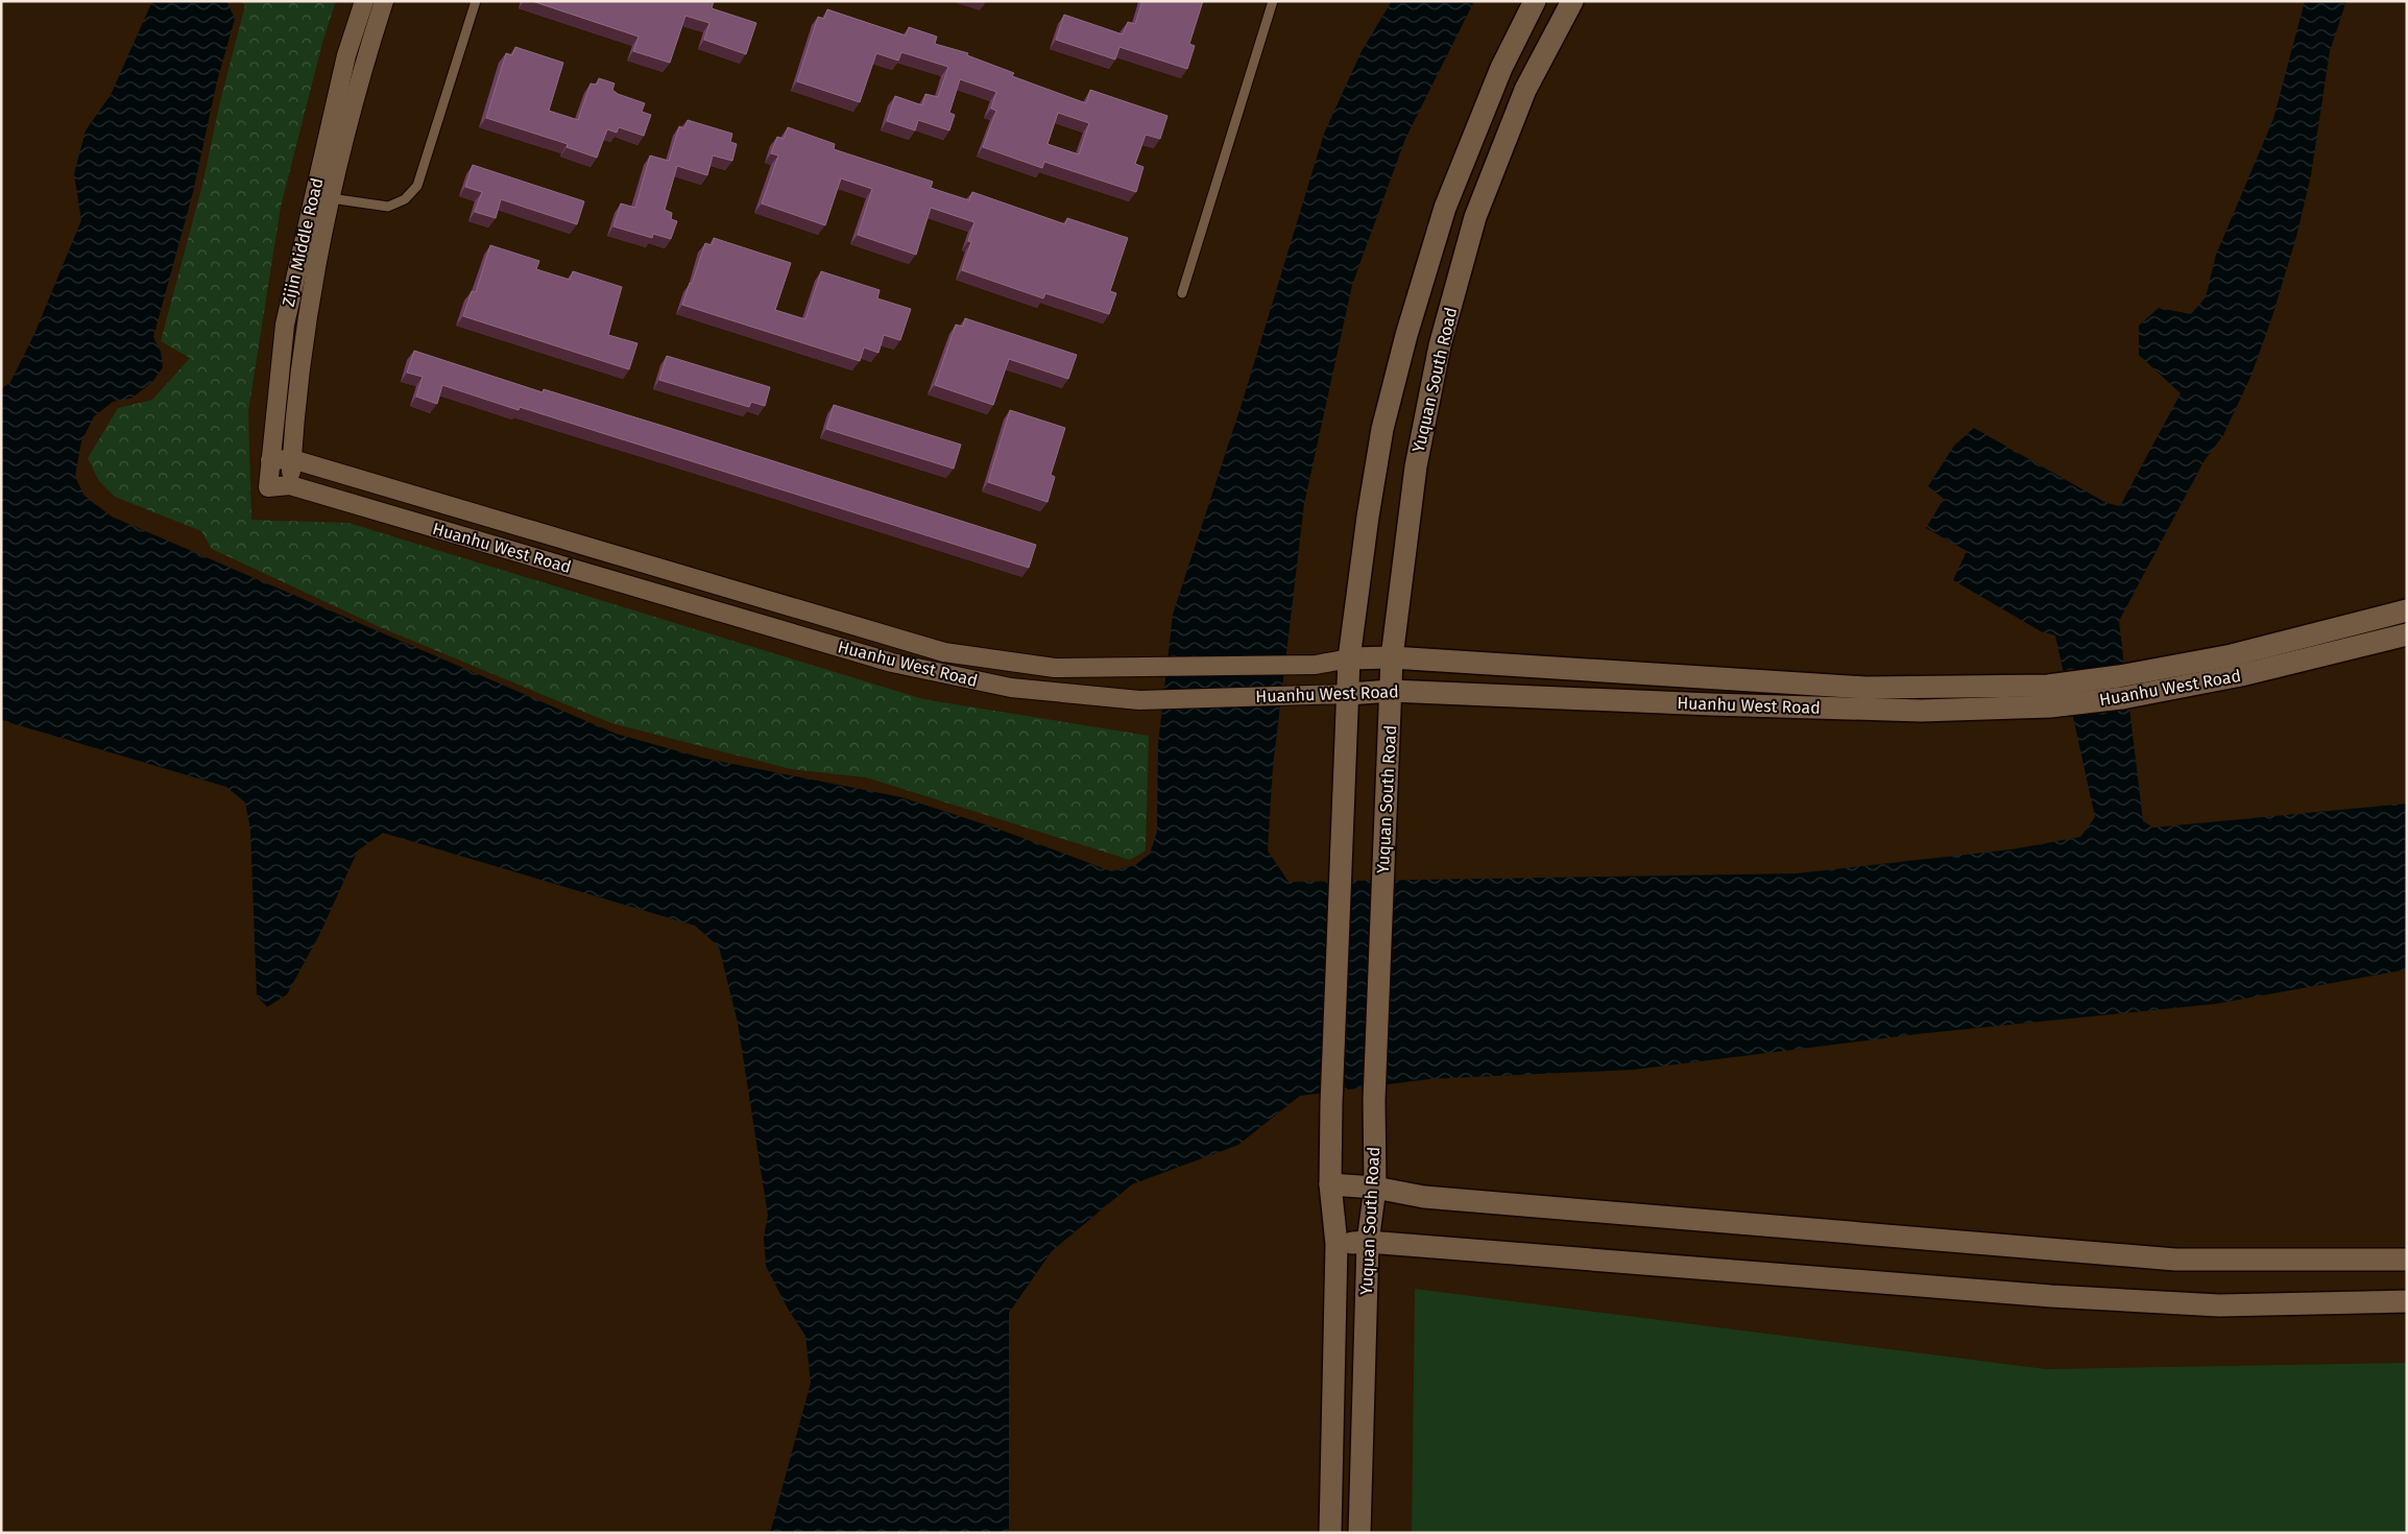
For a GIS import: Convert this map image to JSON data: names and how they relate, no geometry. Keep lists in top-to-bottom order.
{
  "streets": {
    "street": ["Zijin Middle Road", "Yuquan South Road", "Huanhu West Road"]
  },
  "crossings": [
    ["Zijin Middle Road", "Huanhu West Road"],
    ["Yuquan South Road", "Huanhu West Road"]
  ]
}
